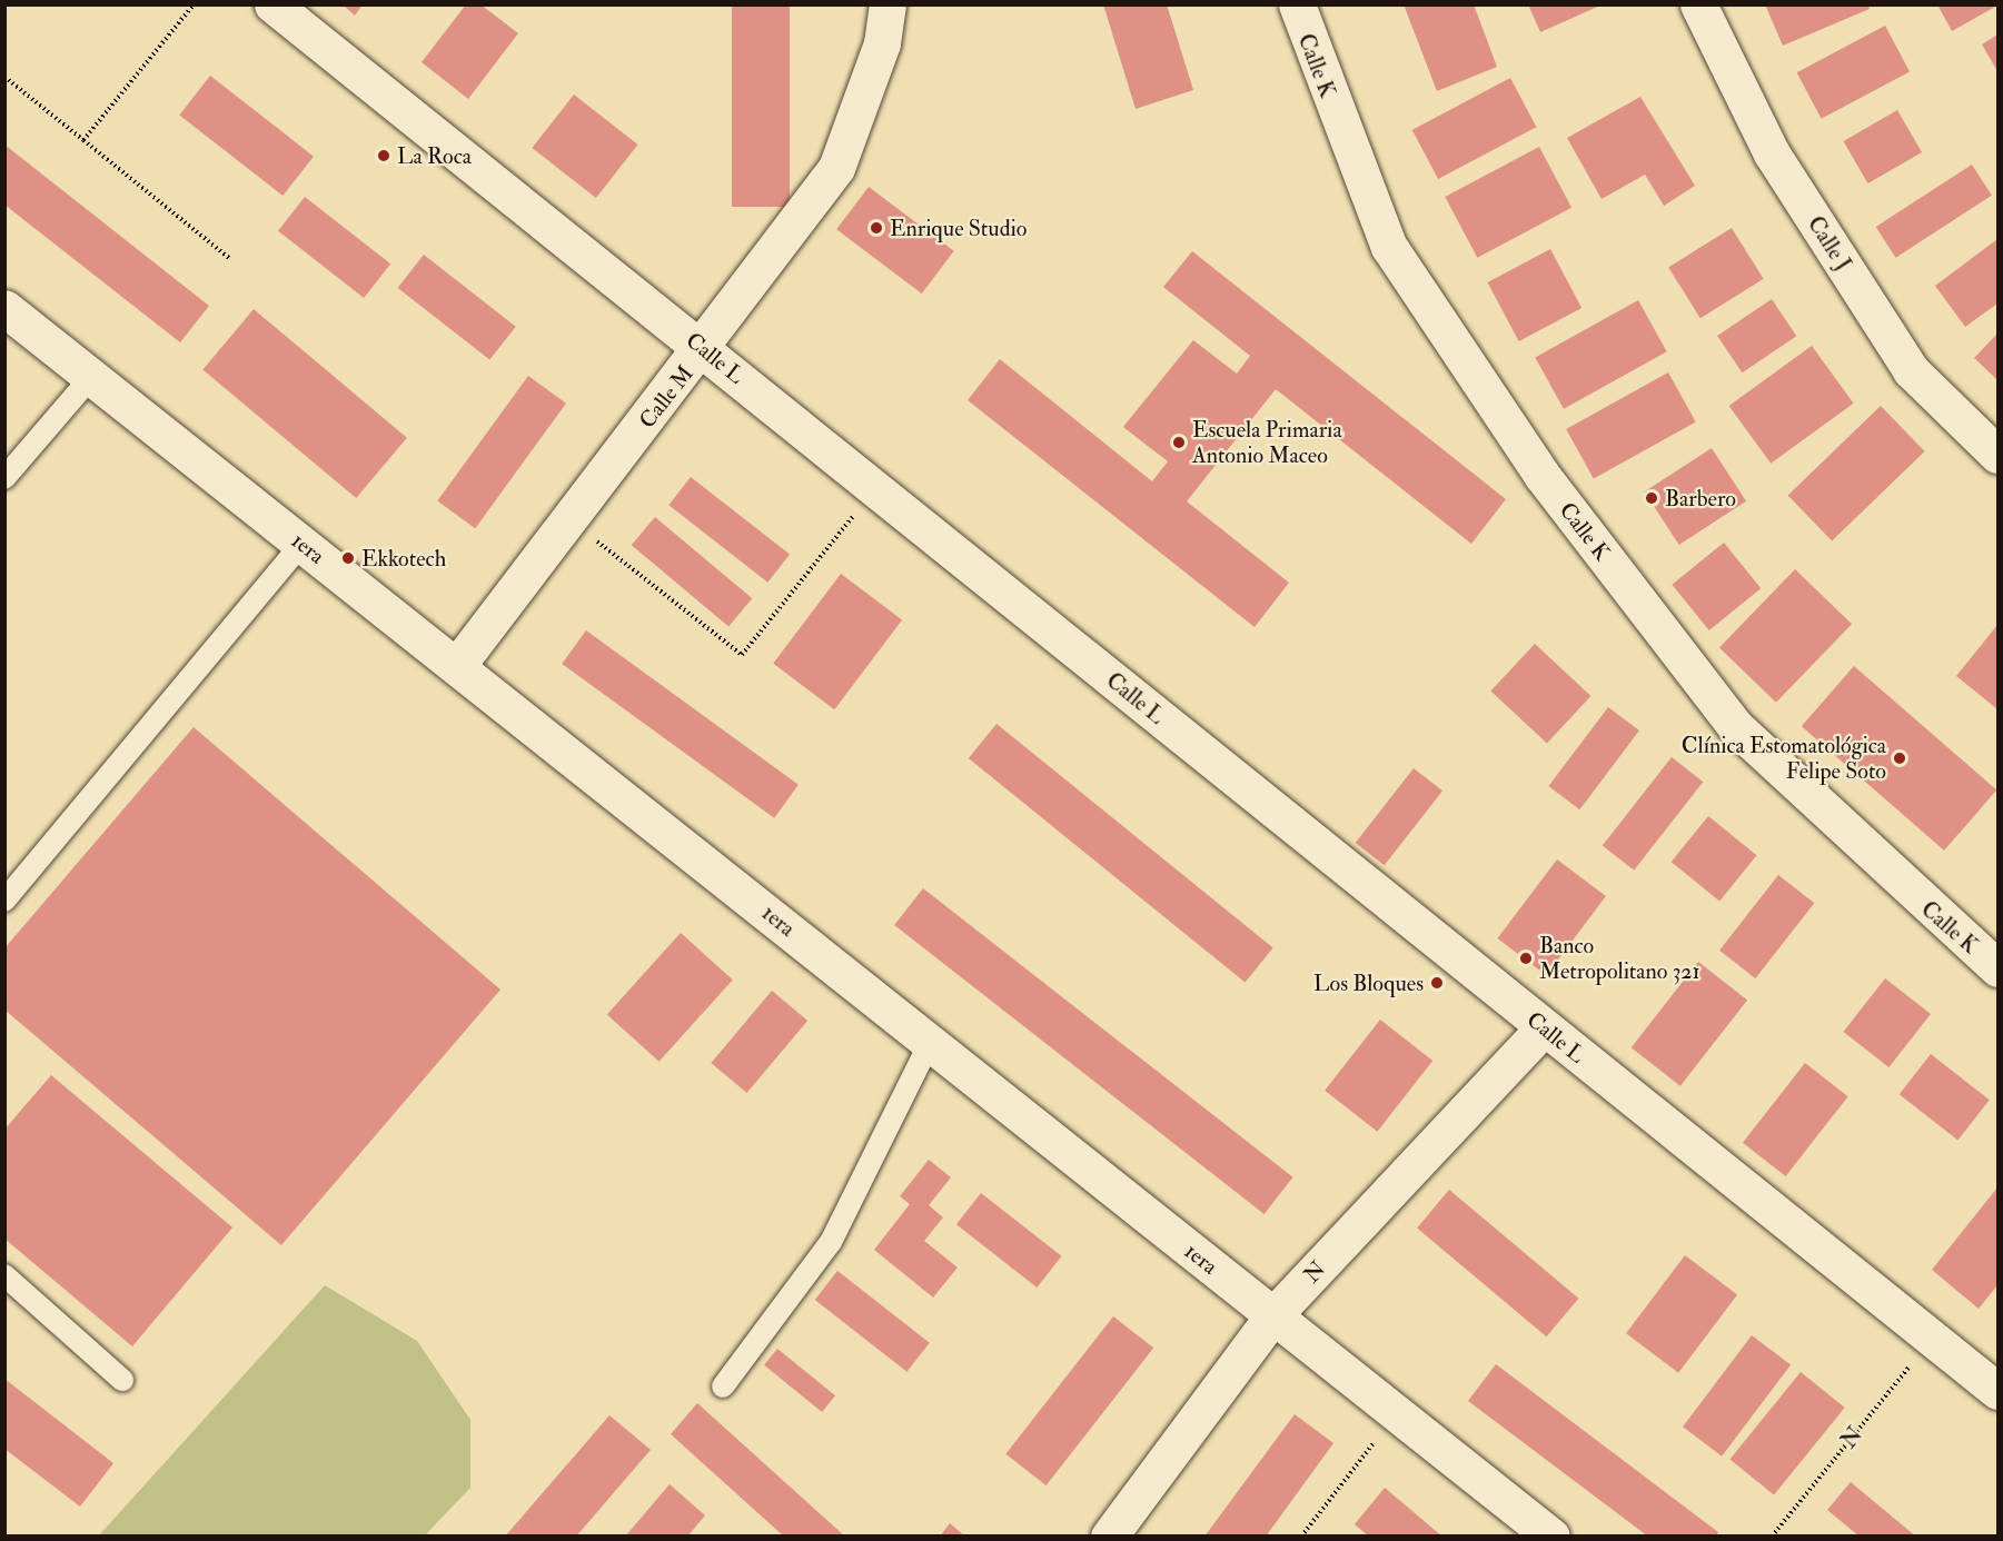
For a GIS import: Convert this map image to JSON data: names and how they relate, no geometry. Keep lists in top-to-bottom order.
{
  "streets": {
    "street": [
      "Calle K",
      "Calle J",
      "Calle L",
      "Calle M",
      "1era",
      "N"
    ]
  },
  "crossings": [
    ["Calle L", "Calle M"],
    ["Calle L", "N"],
    ["Calle M", "1era"],
    ["1era", "N"]
  ],
  "places": [
    "La Roca",
    "Enrique Studio",
    "Escuela Primaria Antonio Maceo",
    "Barbero",
    "Ekkotech",
    "Clínica Estomatológica Felipe Soto",
    "Banco Metropolitano 321",
    "Los Bloques"
  ]
}
